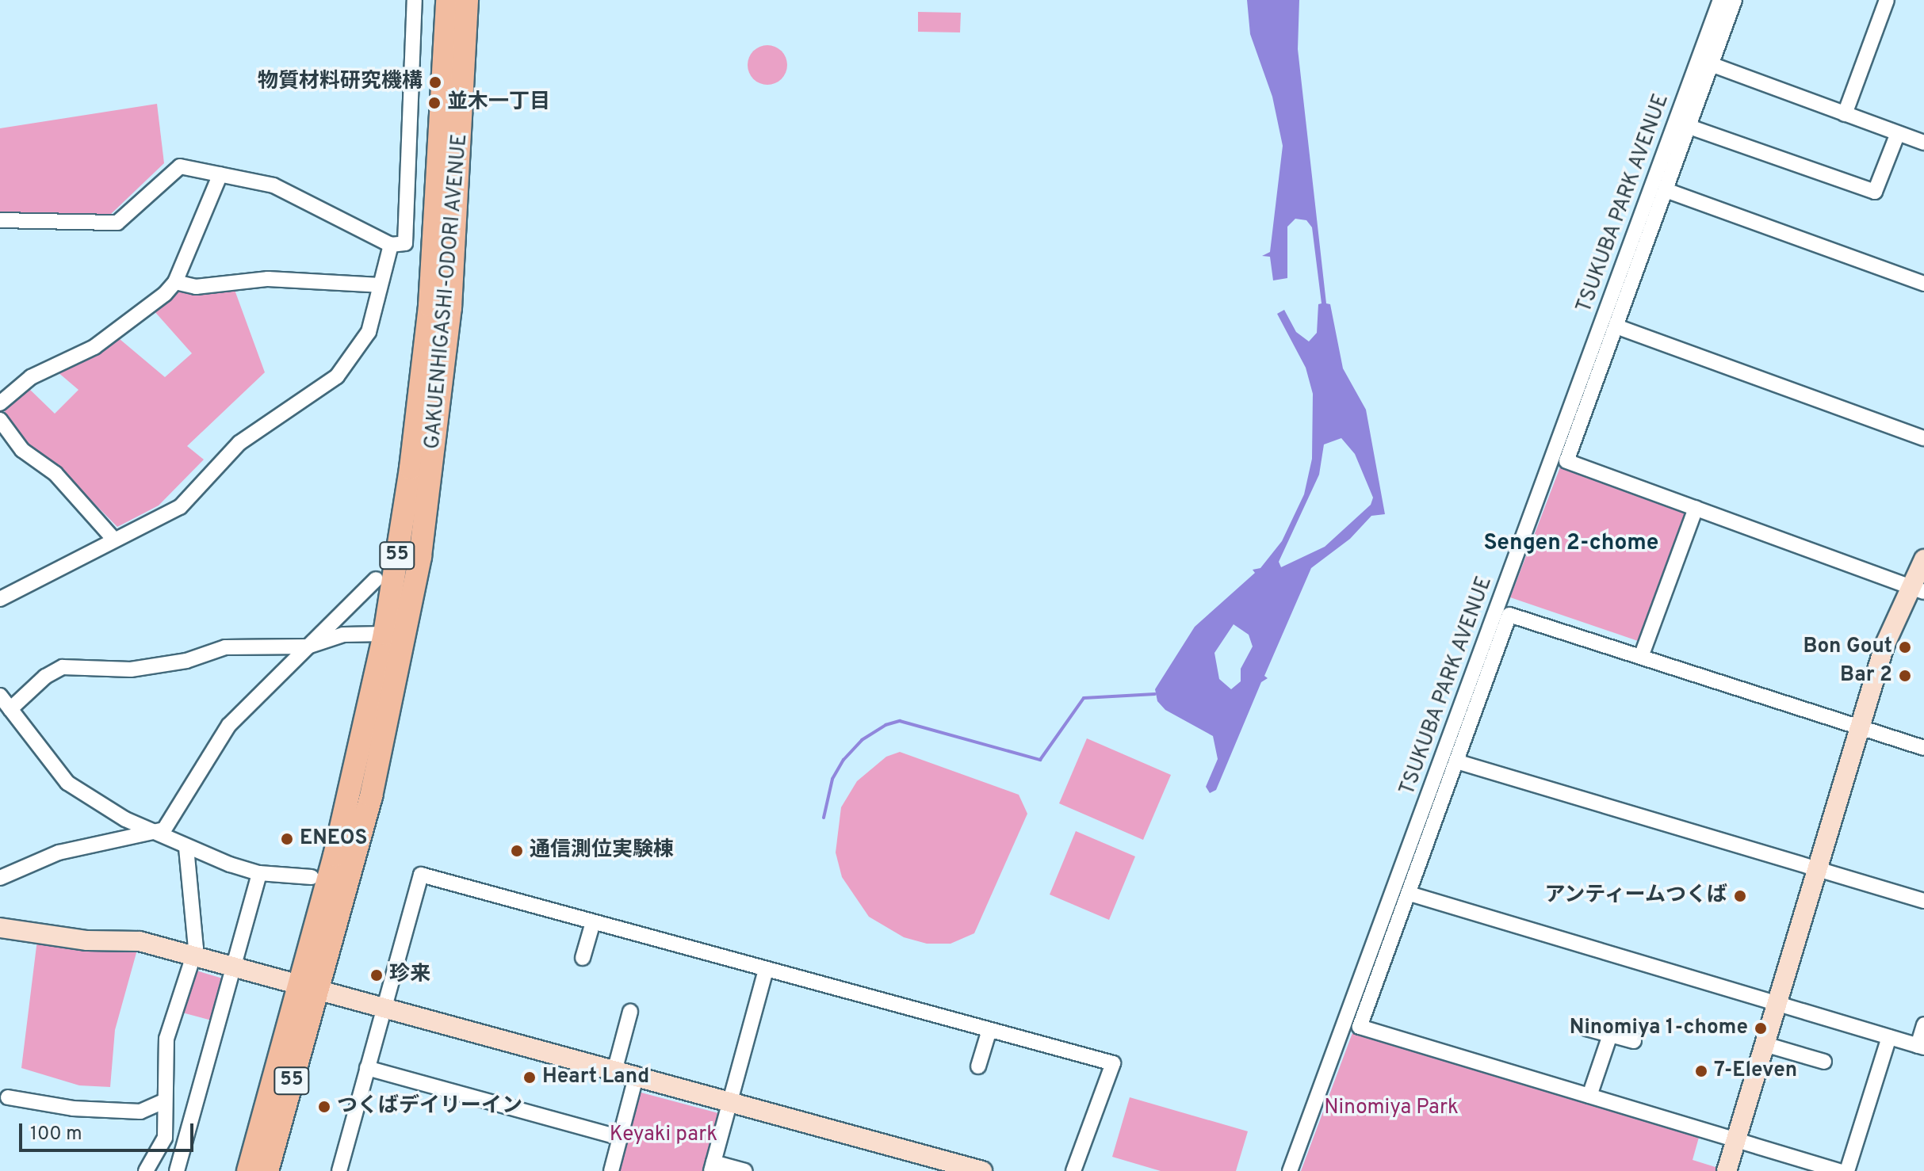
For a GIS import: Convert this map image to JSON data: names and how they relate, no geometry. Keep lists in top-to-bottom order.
{
  "streets": {
    "main road": ["GAKUENHIGASHI-ODORI AVENUE", "55"],
    "street": ["TSUKUBA PARK AVENUE"]
  },
  "districts": ["Sengen 2-chome"],
  "parks": ["Ninomiya Park", "Keyaki park"],
  "places": [
    "物質材料研究機構",
    "並木一丁目",
    "Bon Gout",
    "Bar 2",
    "ENEOS",
    "通信測位実験棟",
    "アンティームつくば",
    "珍来",
    "Ninomiya 1-chome",
    "7-Eleven",
    "Heart Land",
    "つくばデイリーイン"
  ],
  "scale_bar": "100 m"
}
